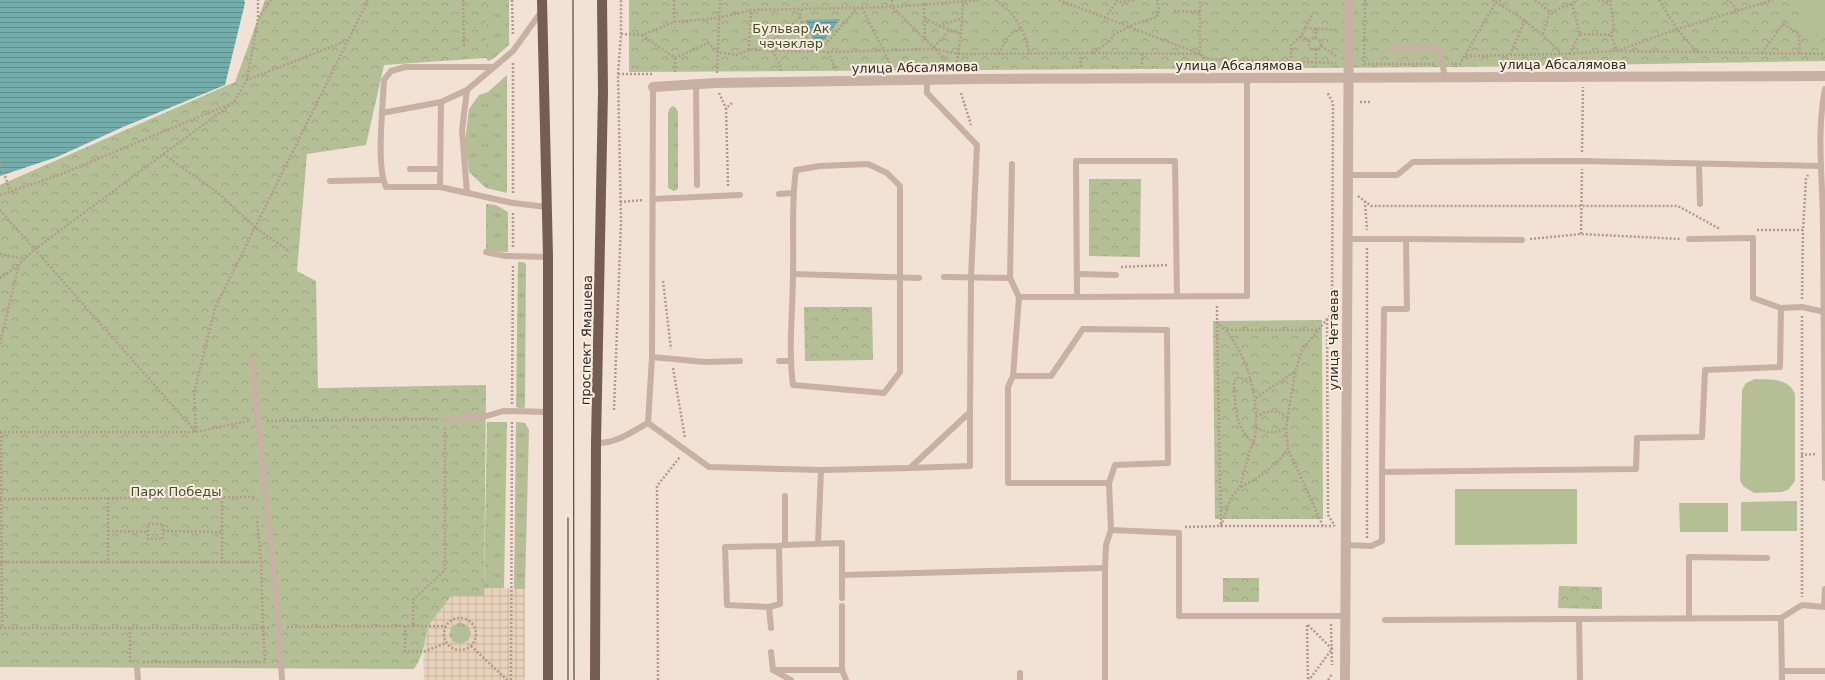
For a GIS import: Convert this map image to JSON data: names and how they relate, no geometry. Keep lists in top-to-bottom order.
{
  "streets": {
    "main road": ["проспект Ямашева"],
    "street": ["улица Абсалямова", "улица Четаева"]
  },
  "crossings": [
    ["улица Абсалямова", "улица Четаева"]
  ],
  "parks": ["Бульвар Ак чәчәкләр", "Парк Победы"]
}
